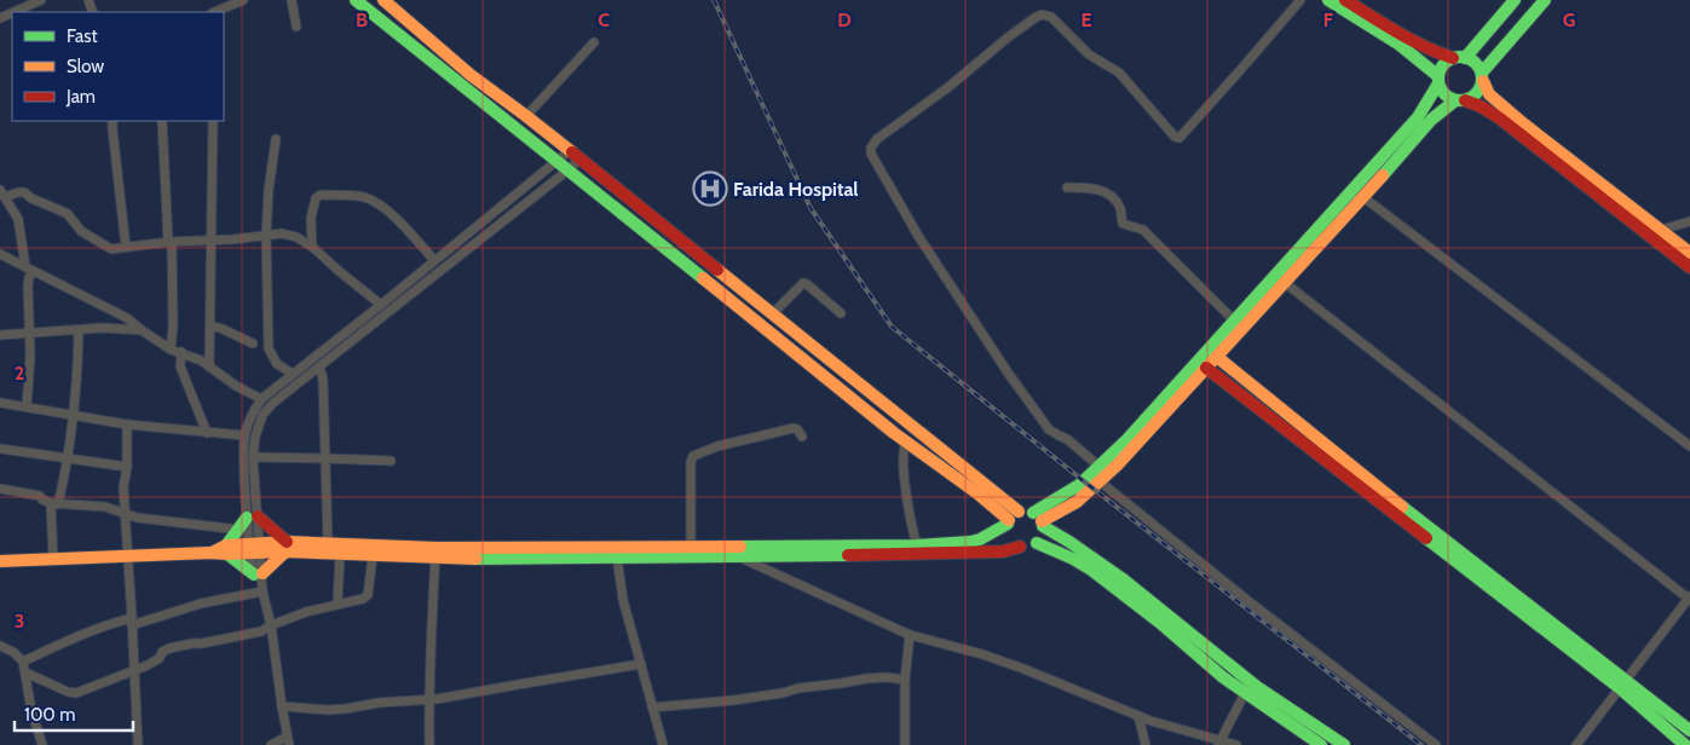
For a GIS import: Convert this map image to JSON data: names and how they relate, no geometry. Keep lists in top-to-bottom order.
{
  "places": {
    "hospital": ["Farida Hospital"]
  },
  "legend": ["Fast", "Slow", "Jam"],
  "scale_bar": "100 m",
  "grid": {
    "columns": [
      "B",
      "C",
      "D",
      "E",
      "F",
      "G"
    ],
    "rows": ["2", "3"]
  }
}
